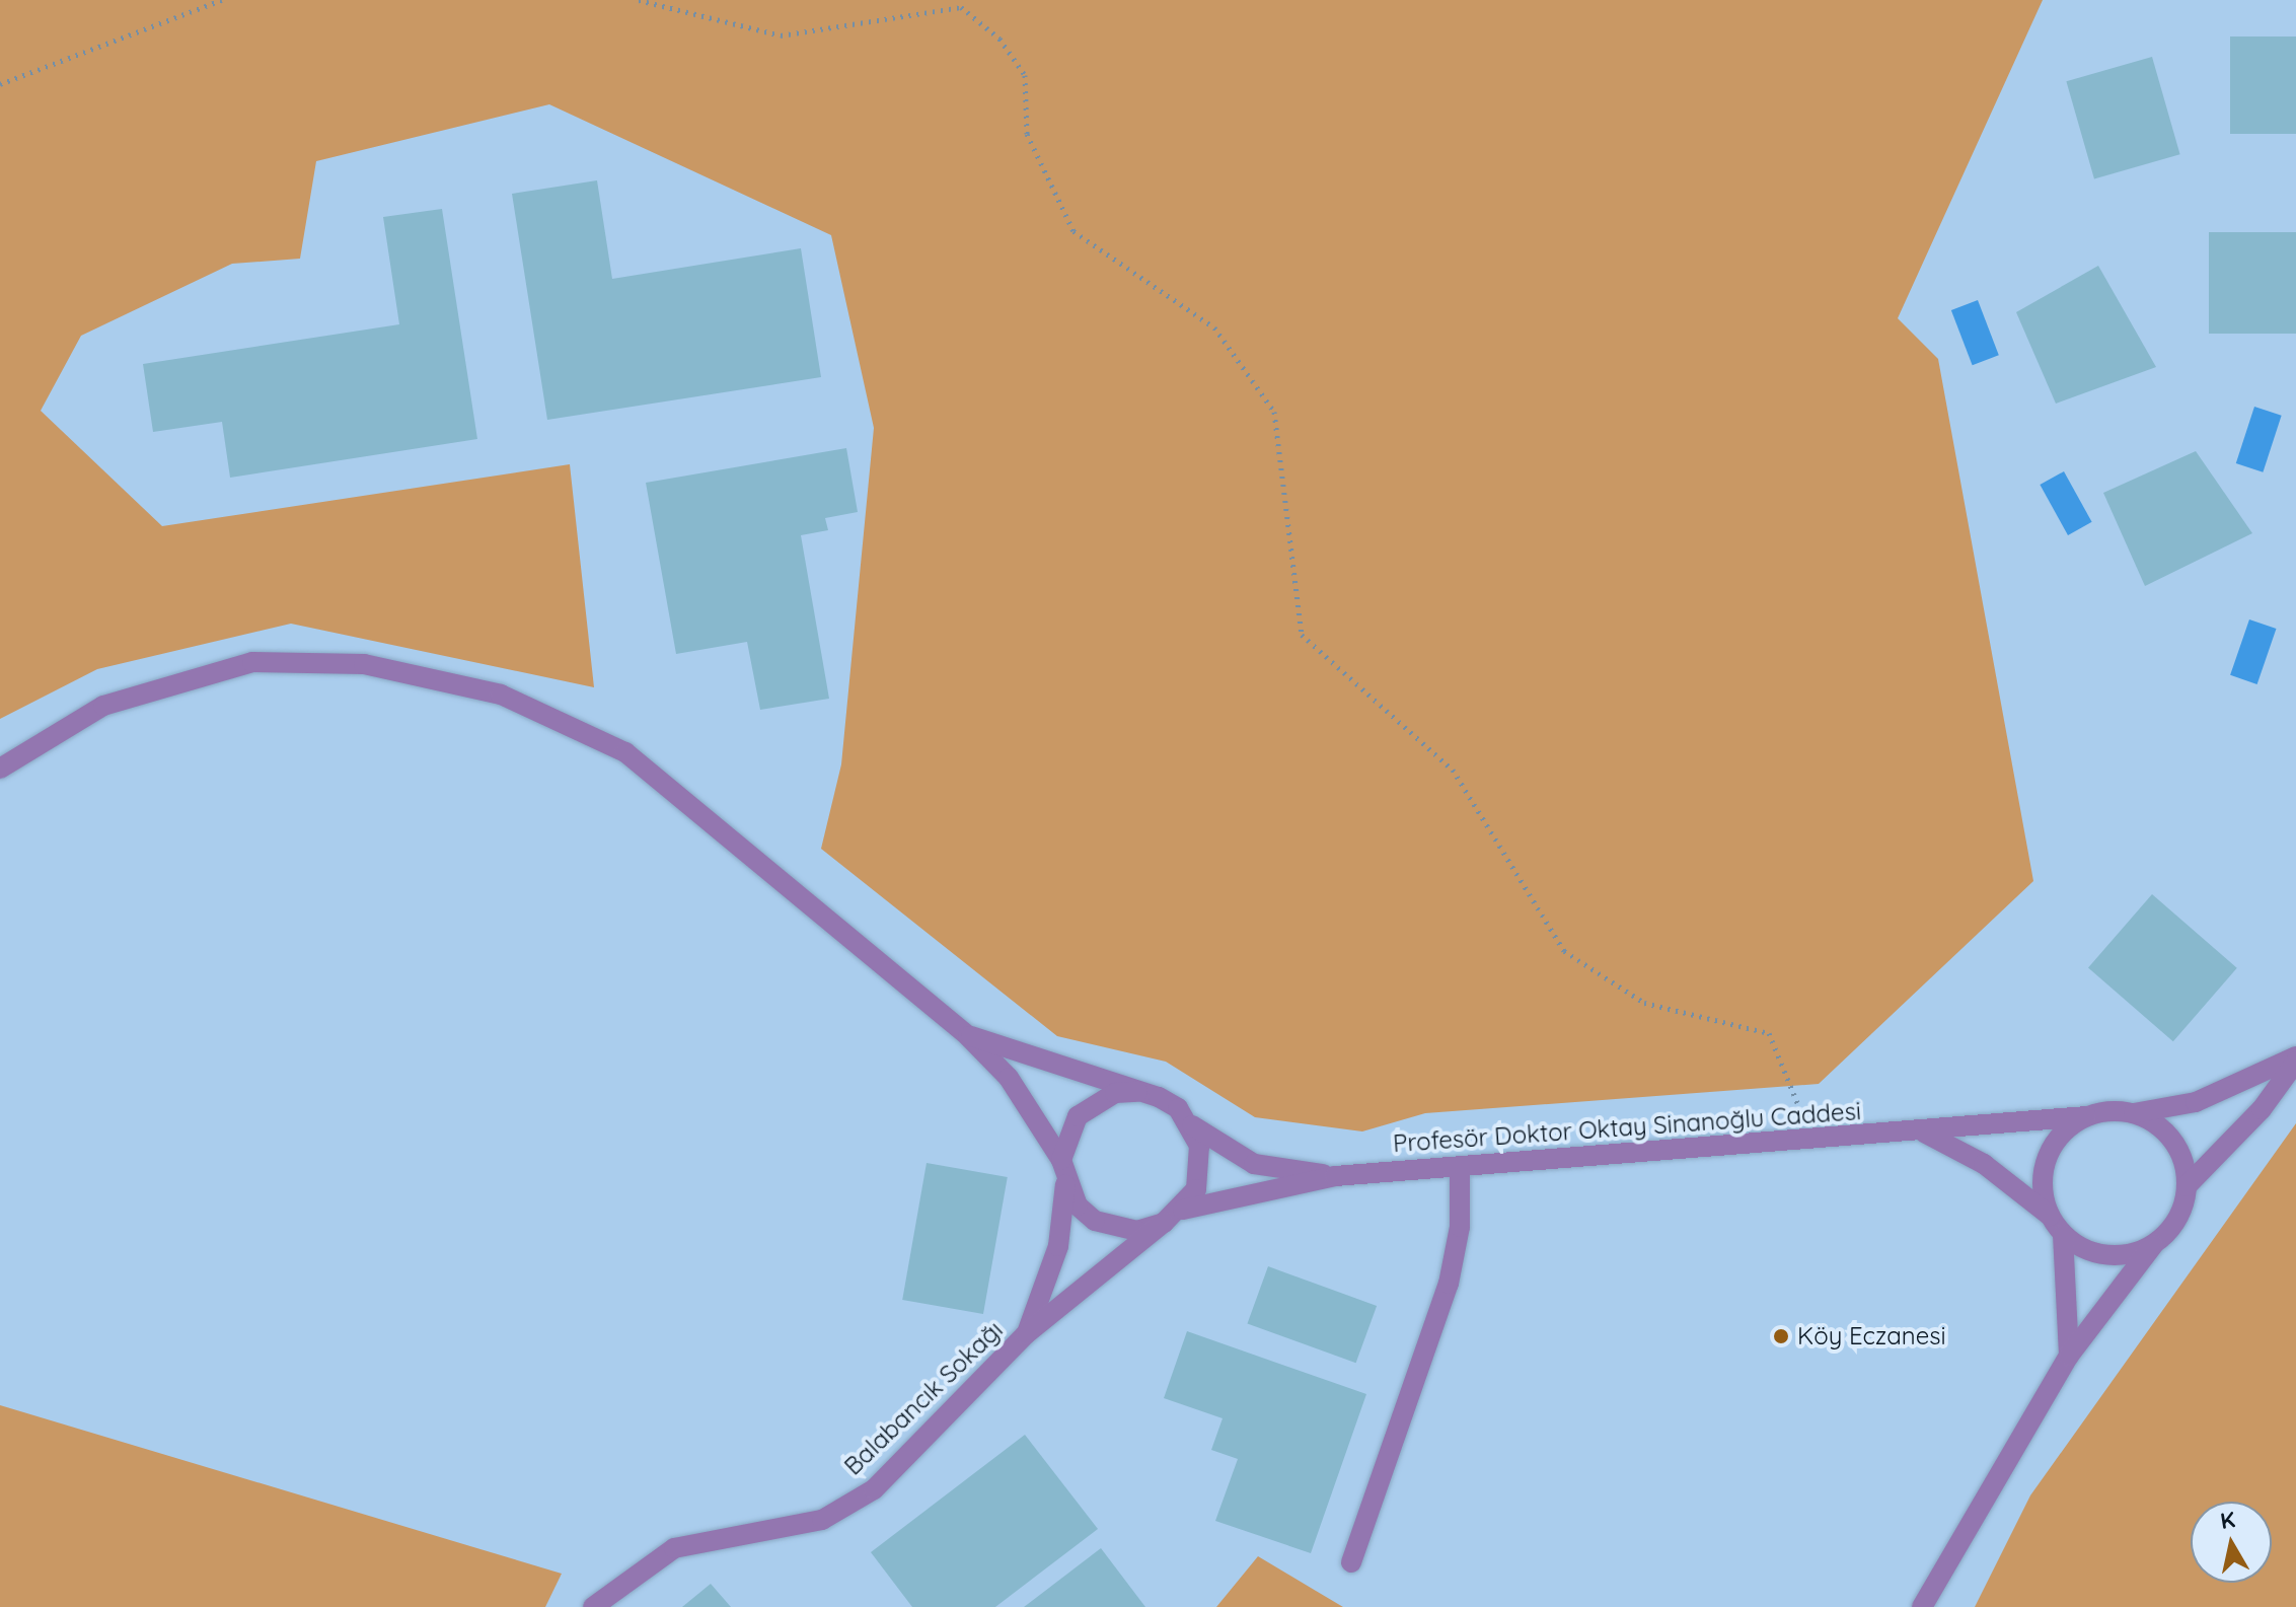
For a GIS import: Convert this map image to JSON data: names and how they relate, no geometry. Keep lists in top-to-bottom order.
{
  "streets": {
    "street": ["Profesör Doktor Oktay Sinanoğlu Caddesi", "Balabancık Sokağı"]
  },
  "crossings": [
    ["Profesör Doktor Oktay Sinanoğlu Caddesi", "Balabancık Sokağı"]
  ],
  "places": ["Köy Eczanesi"],
  "north": "top"
}
